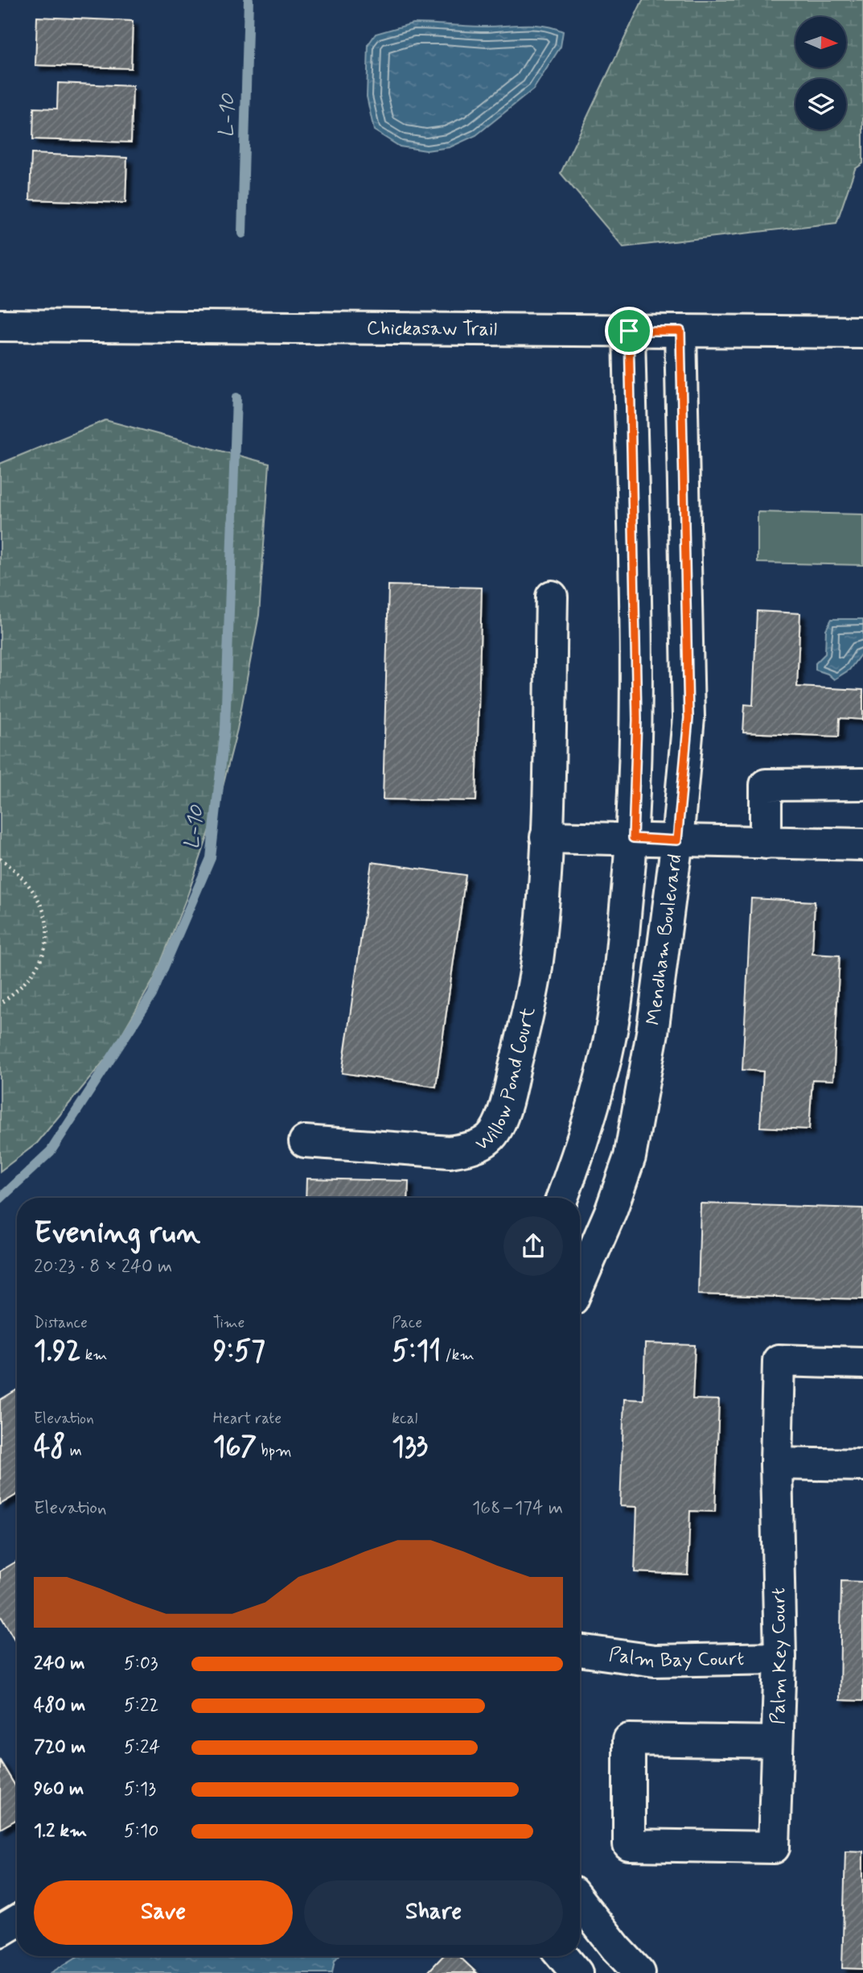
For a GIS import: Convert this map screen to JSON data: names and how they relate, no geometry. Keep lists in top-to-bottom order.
{
  "streets": {
    "street": [
      "Chickasaw Trail",
      "Mendham Boulevard",
      "Willow Pond Court",
      "Palm Key Court",
      "Palm Bay Court"
    ]
  },
  "crossings": [
    ["Chickasaw Trail", "Mendham Boulevard"],
    ["Palm Key Court", "Palm Bay Court"]
  ],
  "water": ["L-10"],
  "north": "right",
  "page": {
    "heading": ["Evening run", "20:23 · 8 × 240 m"],
    "stats": [
      ["Distance", "1.92 km"],
      ["Time", "9:57"],
      ["Pace", "5:11 /km"],
      ["Elevation", "48 m"],
      ["Heart rate", "167 bpm"],
      ["kcal", "133"]
    ],
    "chart": ["Elevation", "168–174 m"],
    "list": [
      {
        "name": "240 m",
        "note": "5:03"
      },
      {
        "name": "480 m",
        "note": "5:22"
      },
      {
        "name": "720 m",
        "note": "5:24"
      },
      {
        "name": "960 m",
        "note": "5:13"
      },
      {
        "name": "1.2 km",
        "note": "5:10"
      }
    ],
    "buttons": ["Save", "Share"]
  }
}
